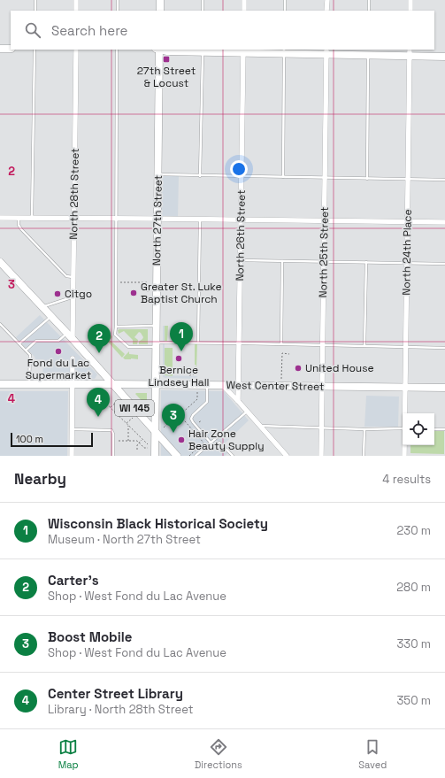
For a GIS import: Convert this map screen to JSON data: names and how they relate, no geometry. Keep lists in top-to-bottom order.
{
  "streets": {
    "street": [
      "North 28th Street",
      "North 27th Street",
      "North 26th Street",
      "North 25th Street",
      "North 24th Place",
      "West Center Street",
      "WI 145"
    ]
  },
  "crossings": [
    ["North 28th Street", "WI 145"],
    ["North 27th Street", "West Center Street"],
    ["North 27th Street", "WI 145"],
    ["North 26th Street", "West Center Street"],
    ["North 25th Street", "West Center Street"],
    ["North 24th Place", "West Center Street"],
    ["West Center Street", "WI 145"]
  ],
  "places": {
    "transit": ["27th Street & Locust"],
    "other": [
      "Greater St. Luke Baptist Church",
      "Citgo",
      "Fond du Lac Supermarket",
      "Bernice Lindsey Hall",
      "United House",
      "Hair Zone Beauty Supply"
    ]
  },
  "scale_bar": "100 m",
  "page": {
    "search": "Search here",
    "pins": [
      "1",
      "2",
      "4",
      "3"
    ],
    "scale": "100 m",
    "heading": ["Nearby", "4 results"],
    "list": [
      {
        "mark": "1",
        "name": "Wisconsin Black Historical Society",
        "note": "Museum · North 27th Street",
        "value": "230 m"
      },
      {
        "mark": "2",
        "name": "Carter's",
        "note": "Shop · West Fond du Lac Avenue",
        "value": "280 m"
      },
      {
        "mark": "3",
        "name": "Boost Mobile",
        "note": "Shop · West Fond du Lac Avenue",
        "value": "330 m"
      },
      {
        "mark": "4",
        "name": "Center Street Library",
        "note": "Library · North 28th Street",
        "value": "350 m"
      }
    ],
    "nav": ["Map", "Directions", "Saved"]
  },
  "grid": {
    "rows": ["2", "3", "4"]
  }
}
